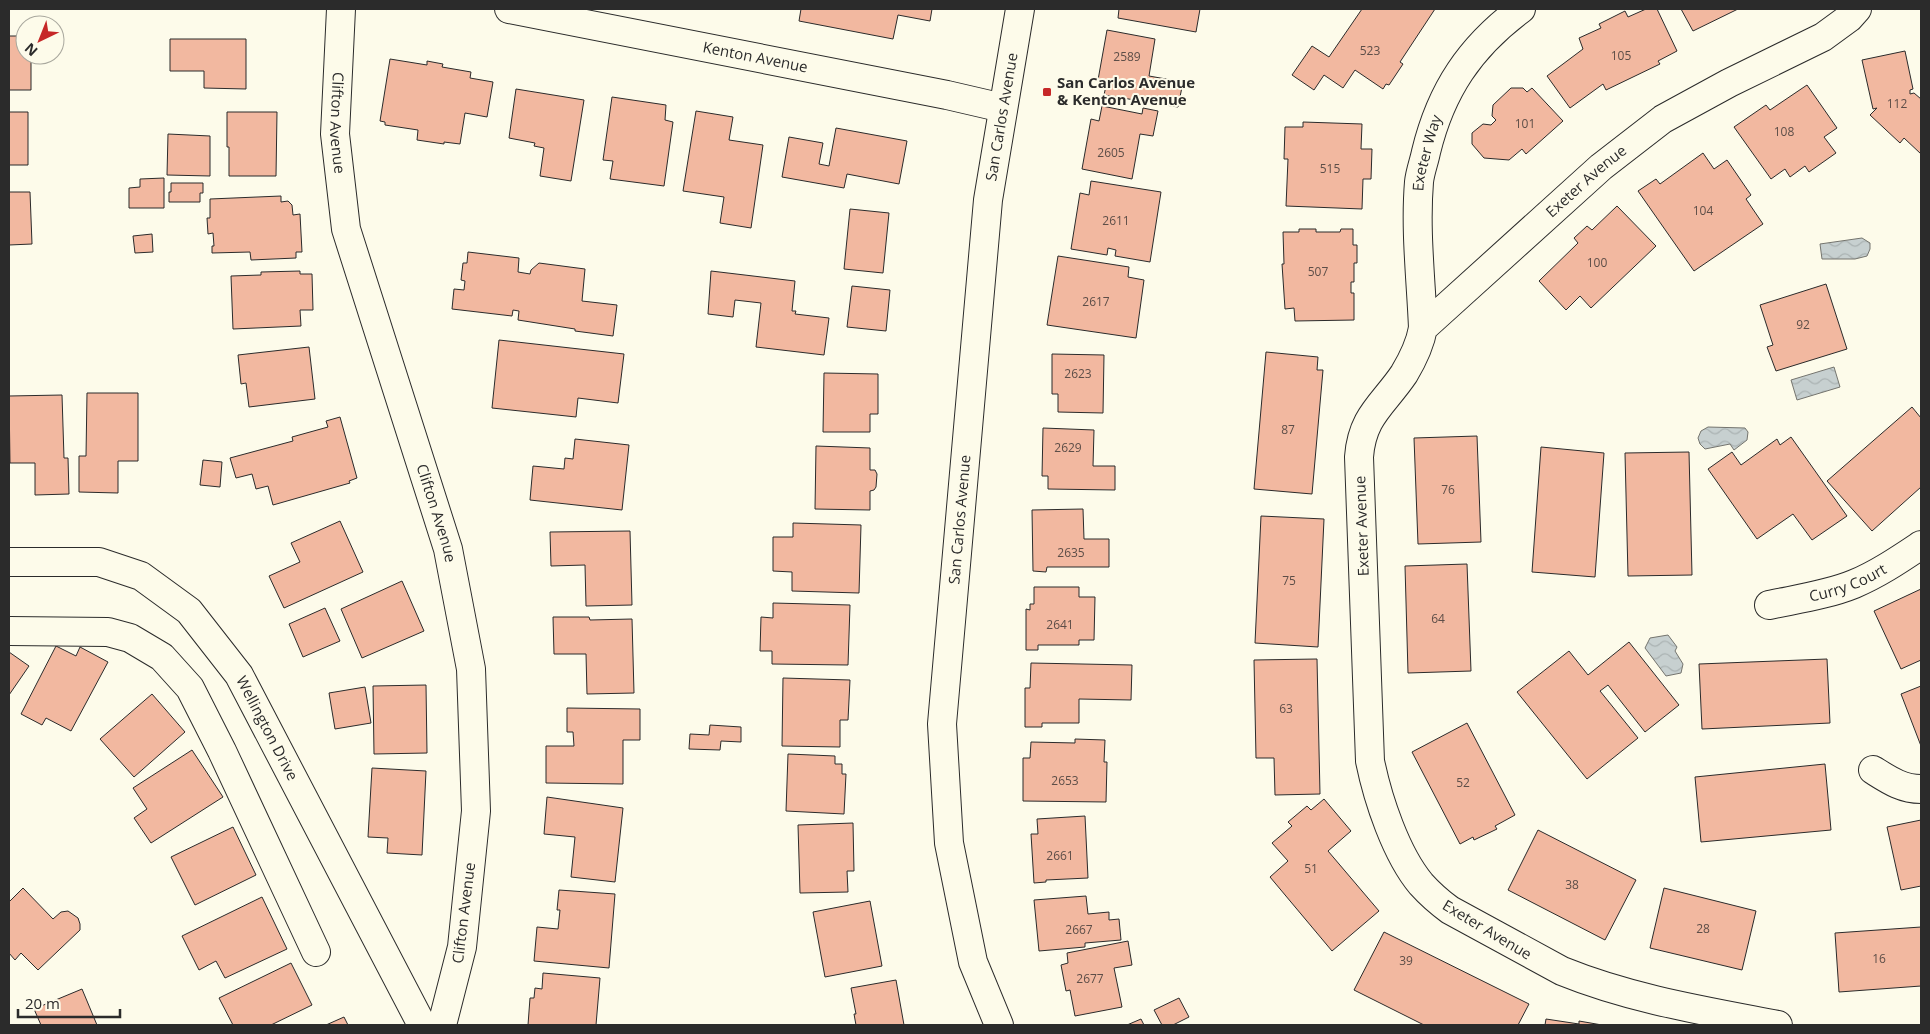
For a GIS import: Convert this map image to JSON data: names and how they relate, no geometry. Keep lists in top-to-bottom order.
{
  "streets": {
    "street": [
      "Kenton Avenue",
      "San Carlos Avenue",
      "Clifton Avenue",
      "Exeter Way",
      "Exeter Avenue",
      "Curry Court",
      "Wellington Drive"
    ]
  },
  "crossings": [
    ["Kenton Avenue", "San Carlos Avenue"],
    ["Exeter Way", "Exeter Avenue"]
  ],
  "places": {
    "transit": ["San Carlos Avenue & Kenton Avenue"]
  },
  "house_numbers": [
    "523",
    "105",
    "2589",
    "112",
    "101",
    "108",
    "2605",
    "515",
    "104",
    "2611",
    "100",
    "507",
    "2617",
    "92",
    "2623",
    "87",
    "2629",
    "76",
    "2635",
    "75",
    "64",
    "2641",
    "63",
    "2653",
    "52",
    "2661",
    "51",
    "38",
    "28",
    "2667",
    "16",
    "39",
    "2677"
  ],
  "scale_bar": "20 m",
  "north": "bottom left"
}
